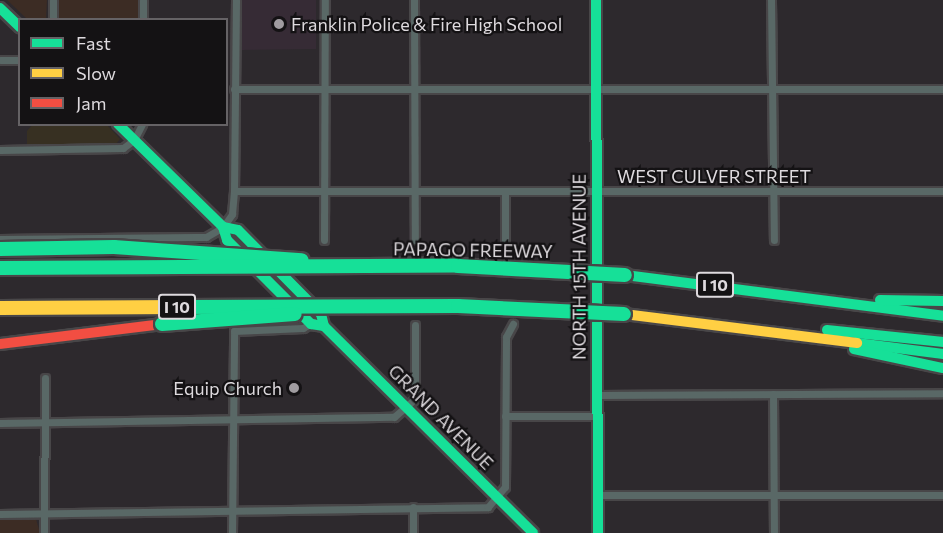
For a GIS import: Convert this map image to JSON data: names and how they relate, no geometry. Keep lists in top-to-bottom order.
{
  "streets": {
    "main road": [
      "PAPAGO FREEWAY",
      "NORTH 15TH AVENUE",
      "I 10",
      "GRAND AVENUE"
    ],
    "street": ["WEST CULVER STREET"]
  },
  "crossings": [
    ["WEST CULVER STREET", "NORTH 15TH AVENUE"]
  ],
  "places": ["Franklin Police & Fire High School", "Equip Church"],
  "legend": ["Fast", "Slow", "Jam"]
}
